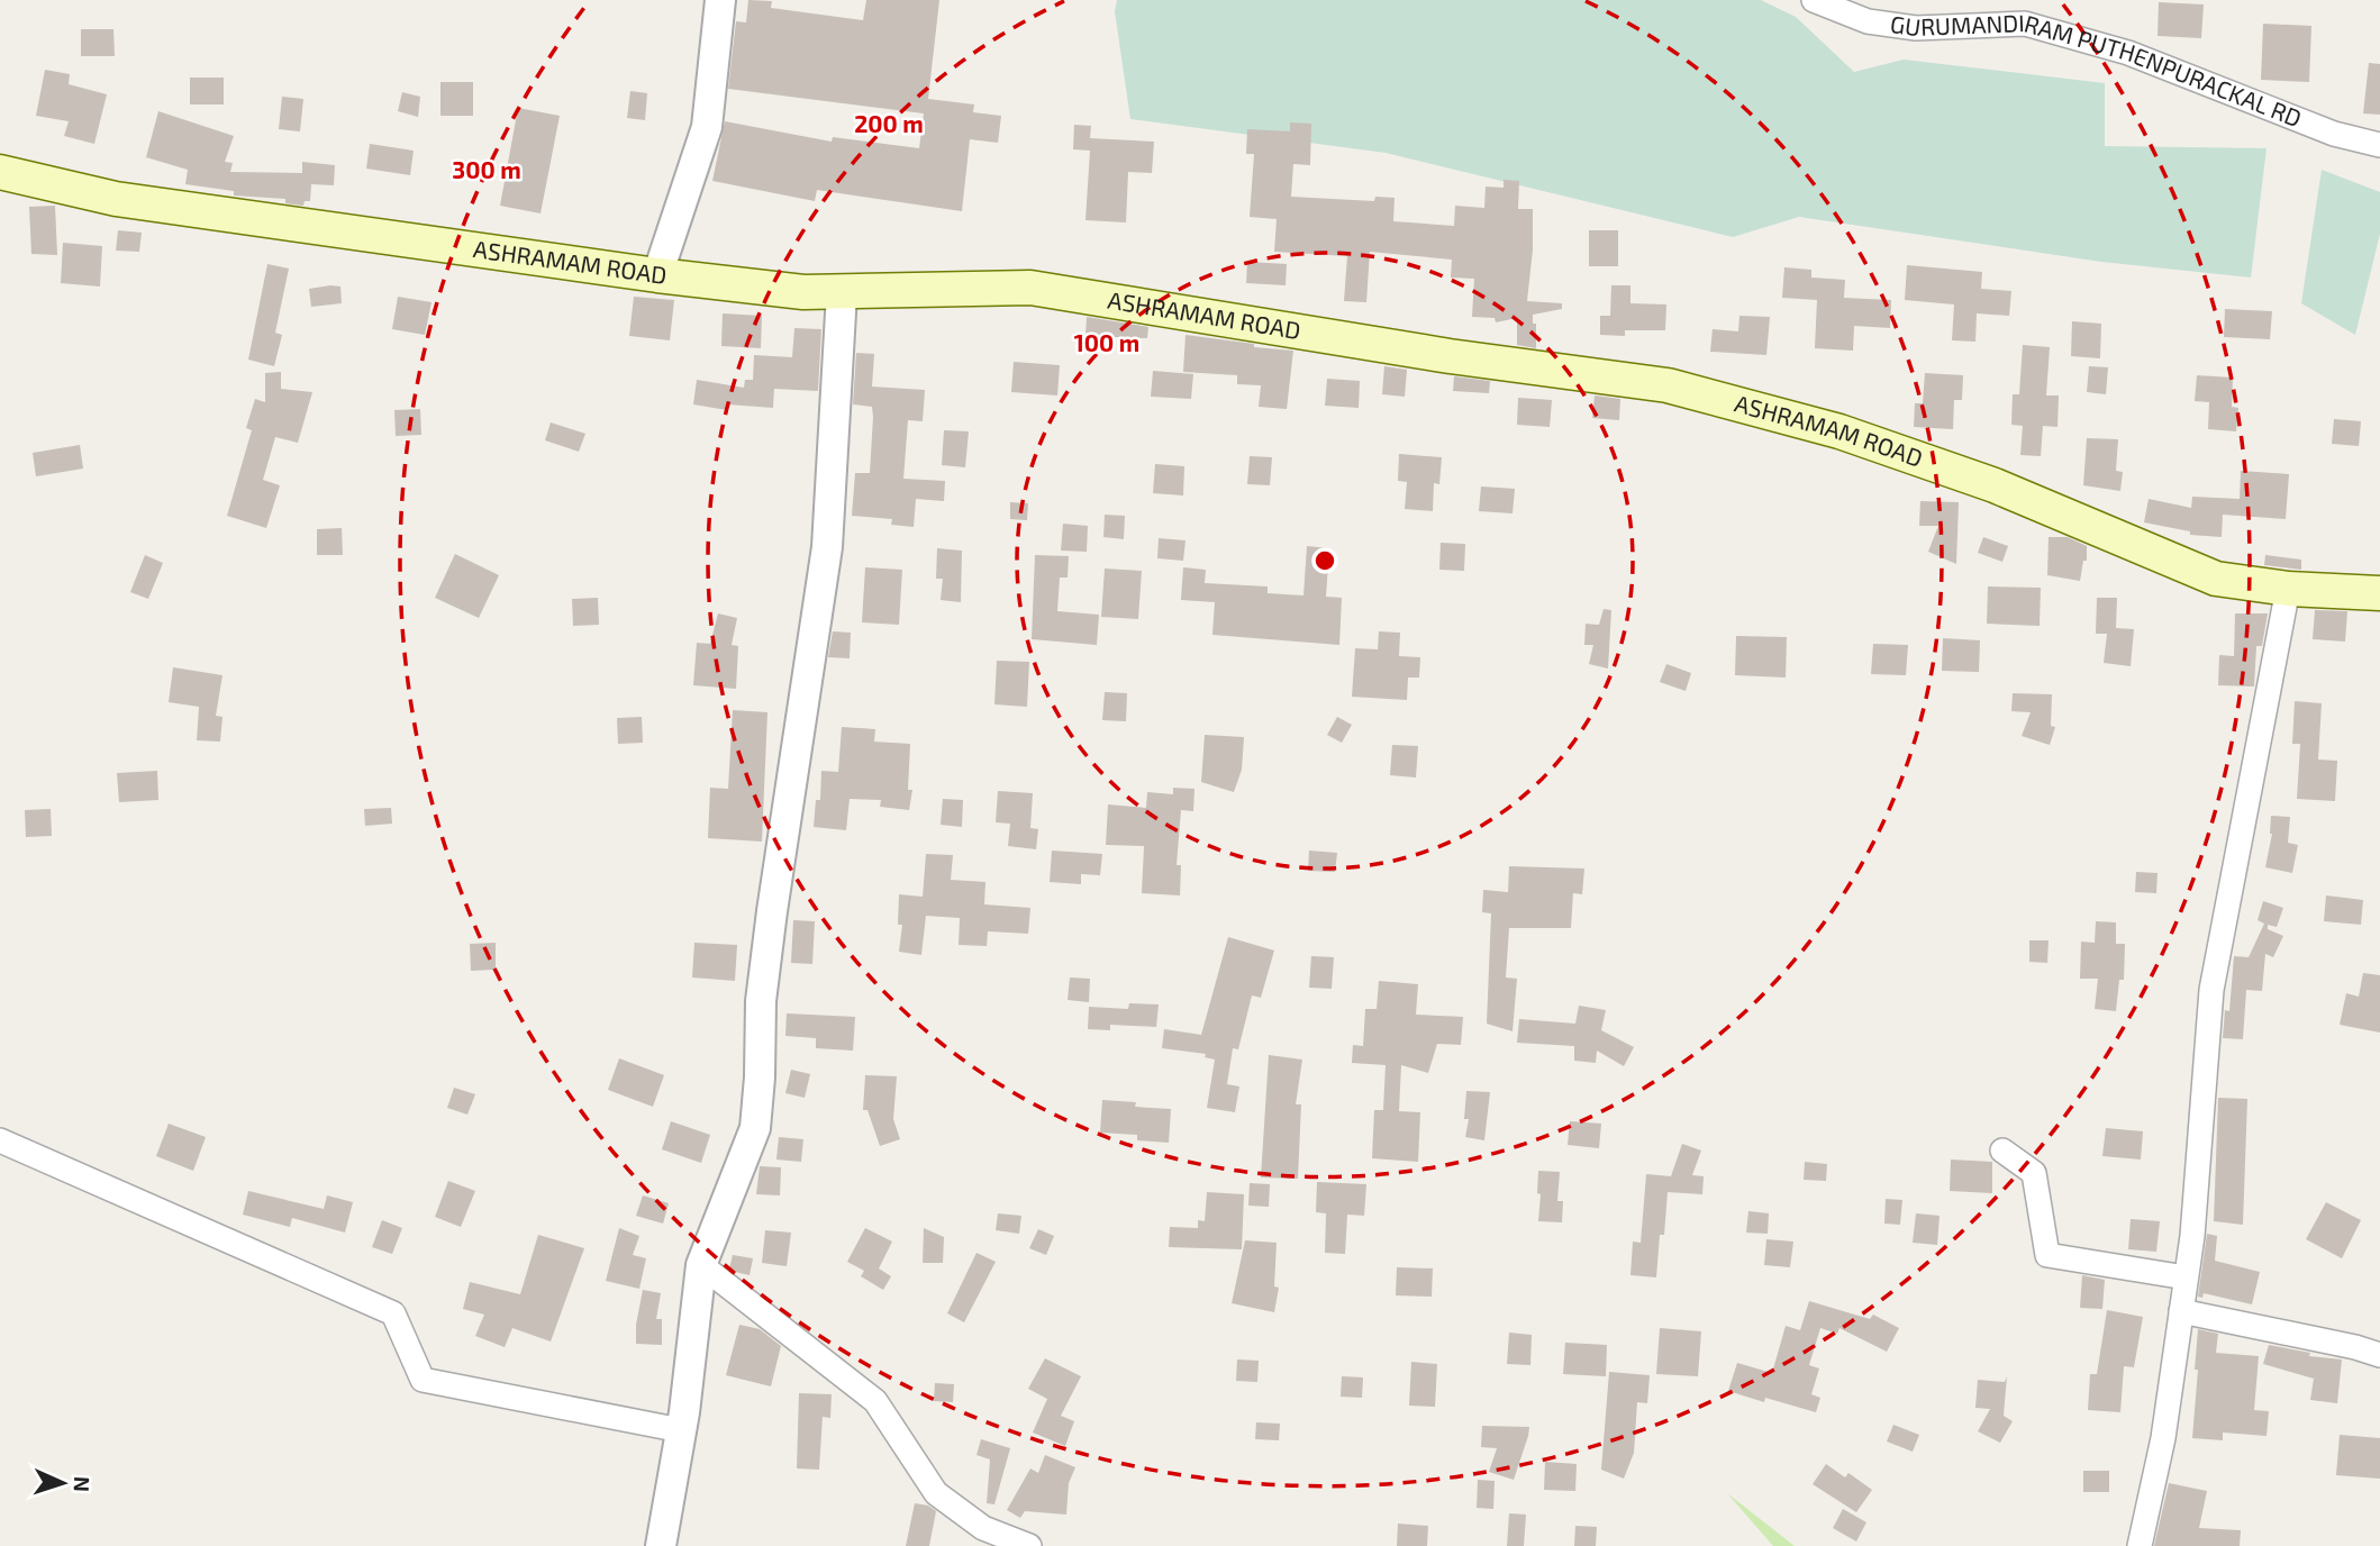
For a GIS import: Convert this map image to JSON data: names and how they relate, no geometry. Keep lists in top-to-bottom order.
{
  "streets": {
    "main road": ["ASHRAMAM ROAD"],
    "street": ["GURUMANDIRAM PUTHENPURACKAL RD"]
  },
  "north": "right",
  "rings": ["200 m", "300 m", "100 m"]
}
